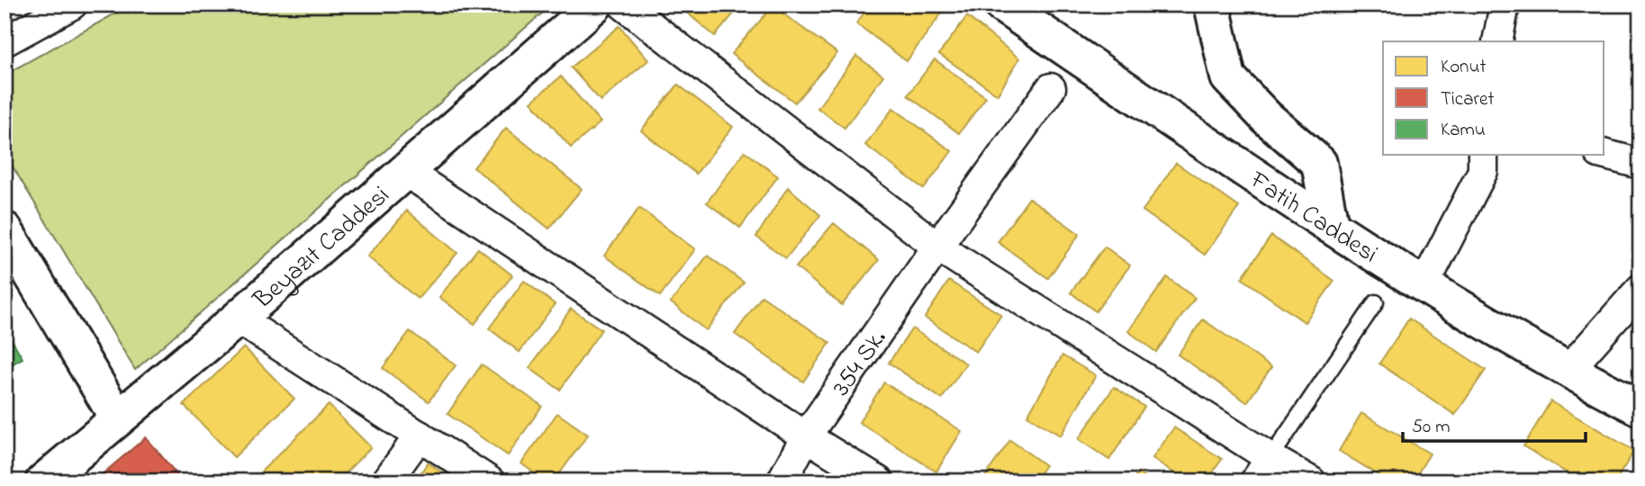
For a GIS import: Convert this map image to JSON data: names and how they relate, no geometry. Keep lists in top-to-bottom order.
{
  "streets": {
    "street": ["Fatih Caddesi", "Beyazıt Caddesi", "354 Sk."]
  },
  "legend": ["Konut", "Ticaret", "Kamu"],
  "scale_bar": "50 m"
}
